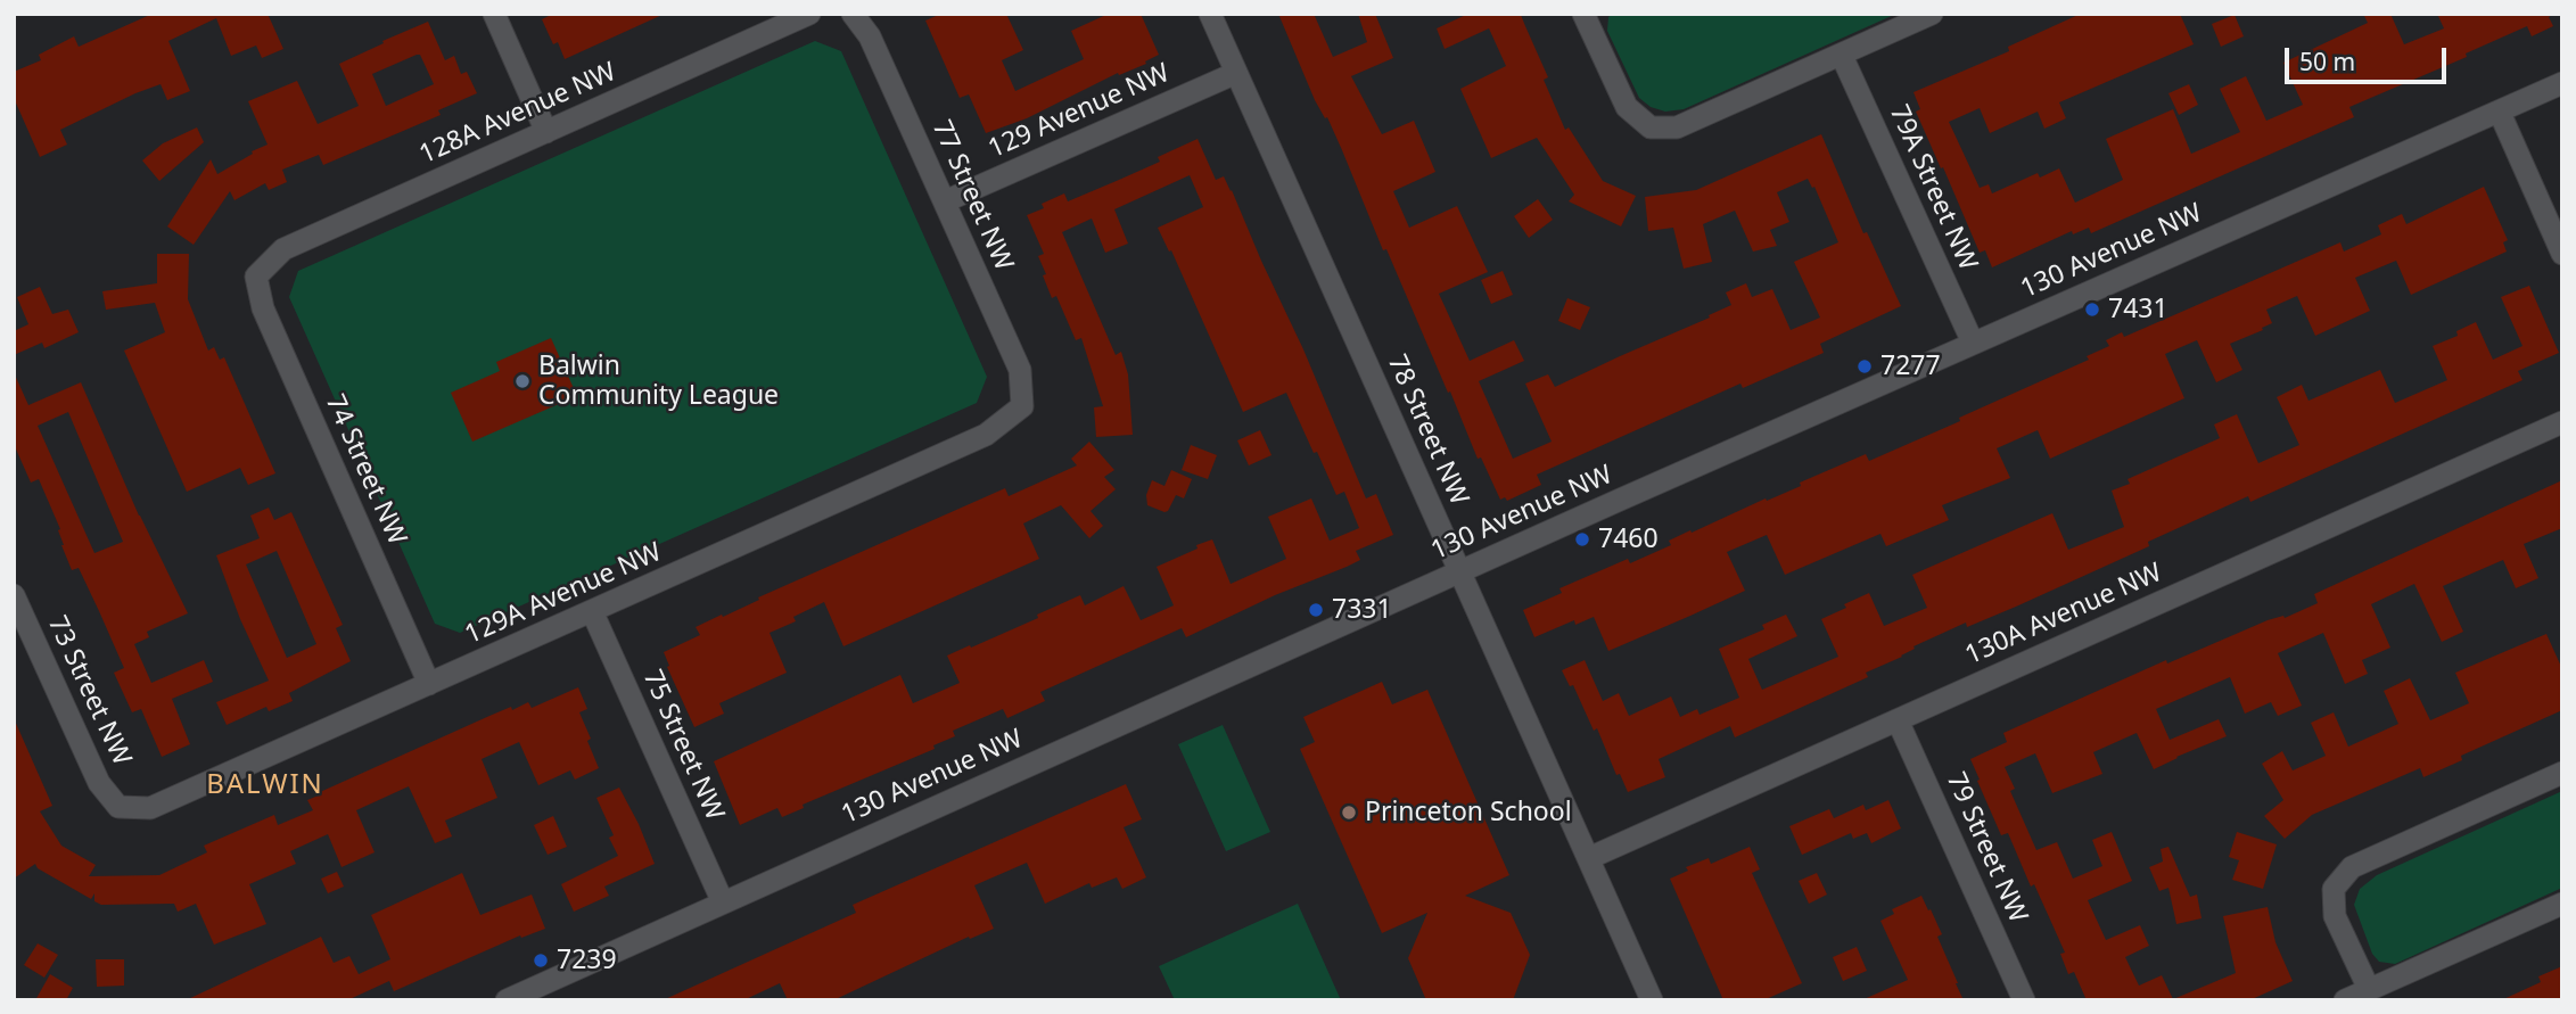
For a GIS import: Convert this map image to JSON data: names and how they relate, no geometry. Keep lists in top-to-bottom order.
{
  "streets": {
    "street": [
      "129 Avenue NW",
      "128A Avenue NW",
      "79A Street NW",
      "77 Street NW",
      "130 Avenue NW",
      "78 Street NW",
      "74 Street NW",
      "129A Avenue NW",
      "130A Avenue NW",
      "73 Street NW",
      "75 Street NW",
      "79 Street NW"
    ]
  },
  "crossings": [
    ["129 Avenue NW", "77 Street NW"],
    ["129 Avenue NW", "78 Street NW"],
    ["128A Avenue NW", "74 Street NW"],
    ["79A Street NW", "130 Avenue NW"],
    ["77 Street NW", "129A Avenue NW"],
    ["130 Avenue NW", "78 Street NW"],
    ["130 Avenue NW", "75 Street NW"],
    ["78 Street NW", "130A Avenue NW"],
    ["74 Street NW", "129A Avenue NW"],
    ["129A Avenue NW", "73 Street NW"],
    ["129A Avenue NW", "75 Street NW"],
    ["130A Avenue NW", "79 Street NW"]
  ],
  "districts": ["BALWIN"],
  "places": [
    "7431",
    "7277",
    "Balwin Community League",
    "7460",
    "7331",
    "Princeton School",
    "7239"
  ],
  "scale_bar": "50 m"
}
